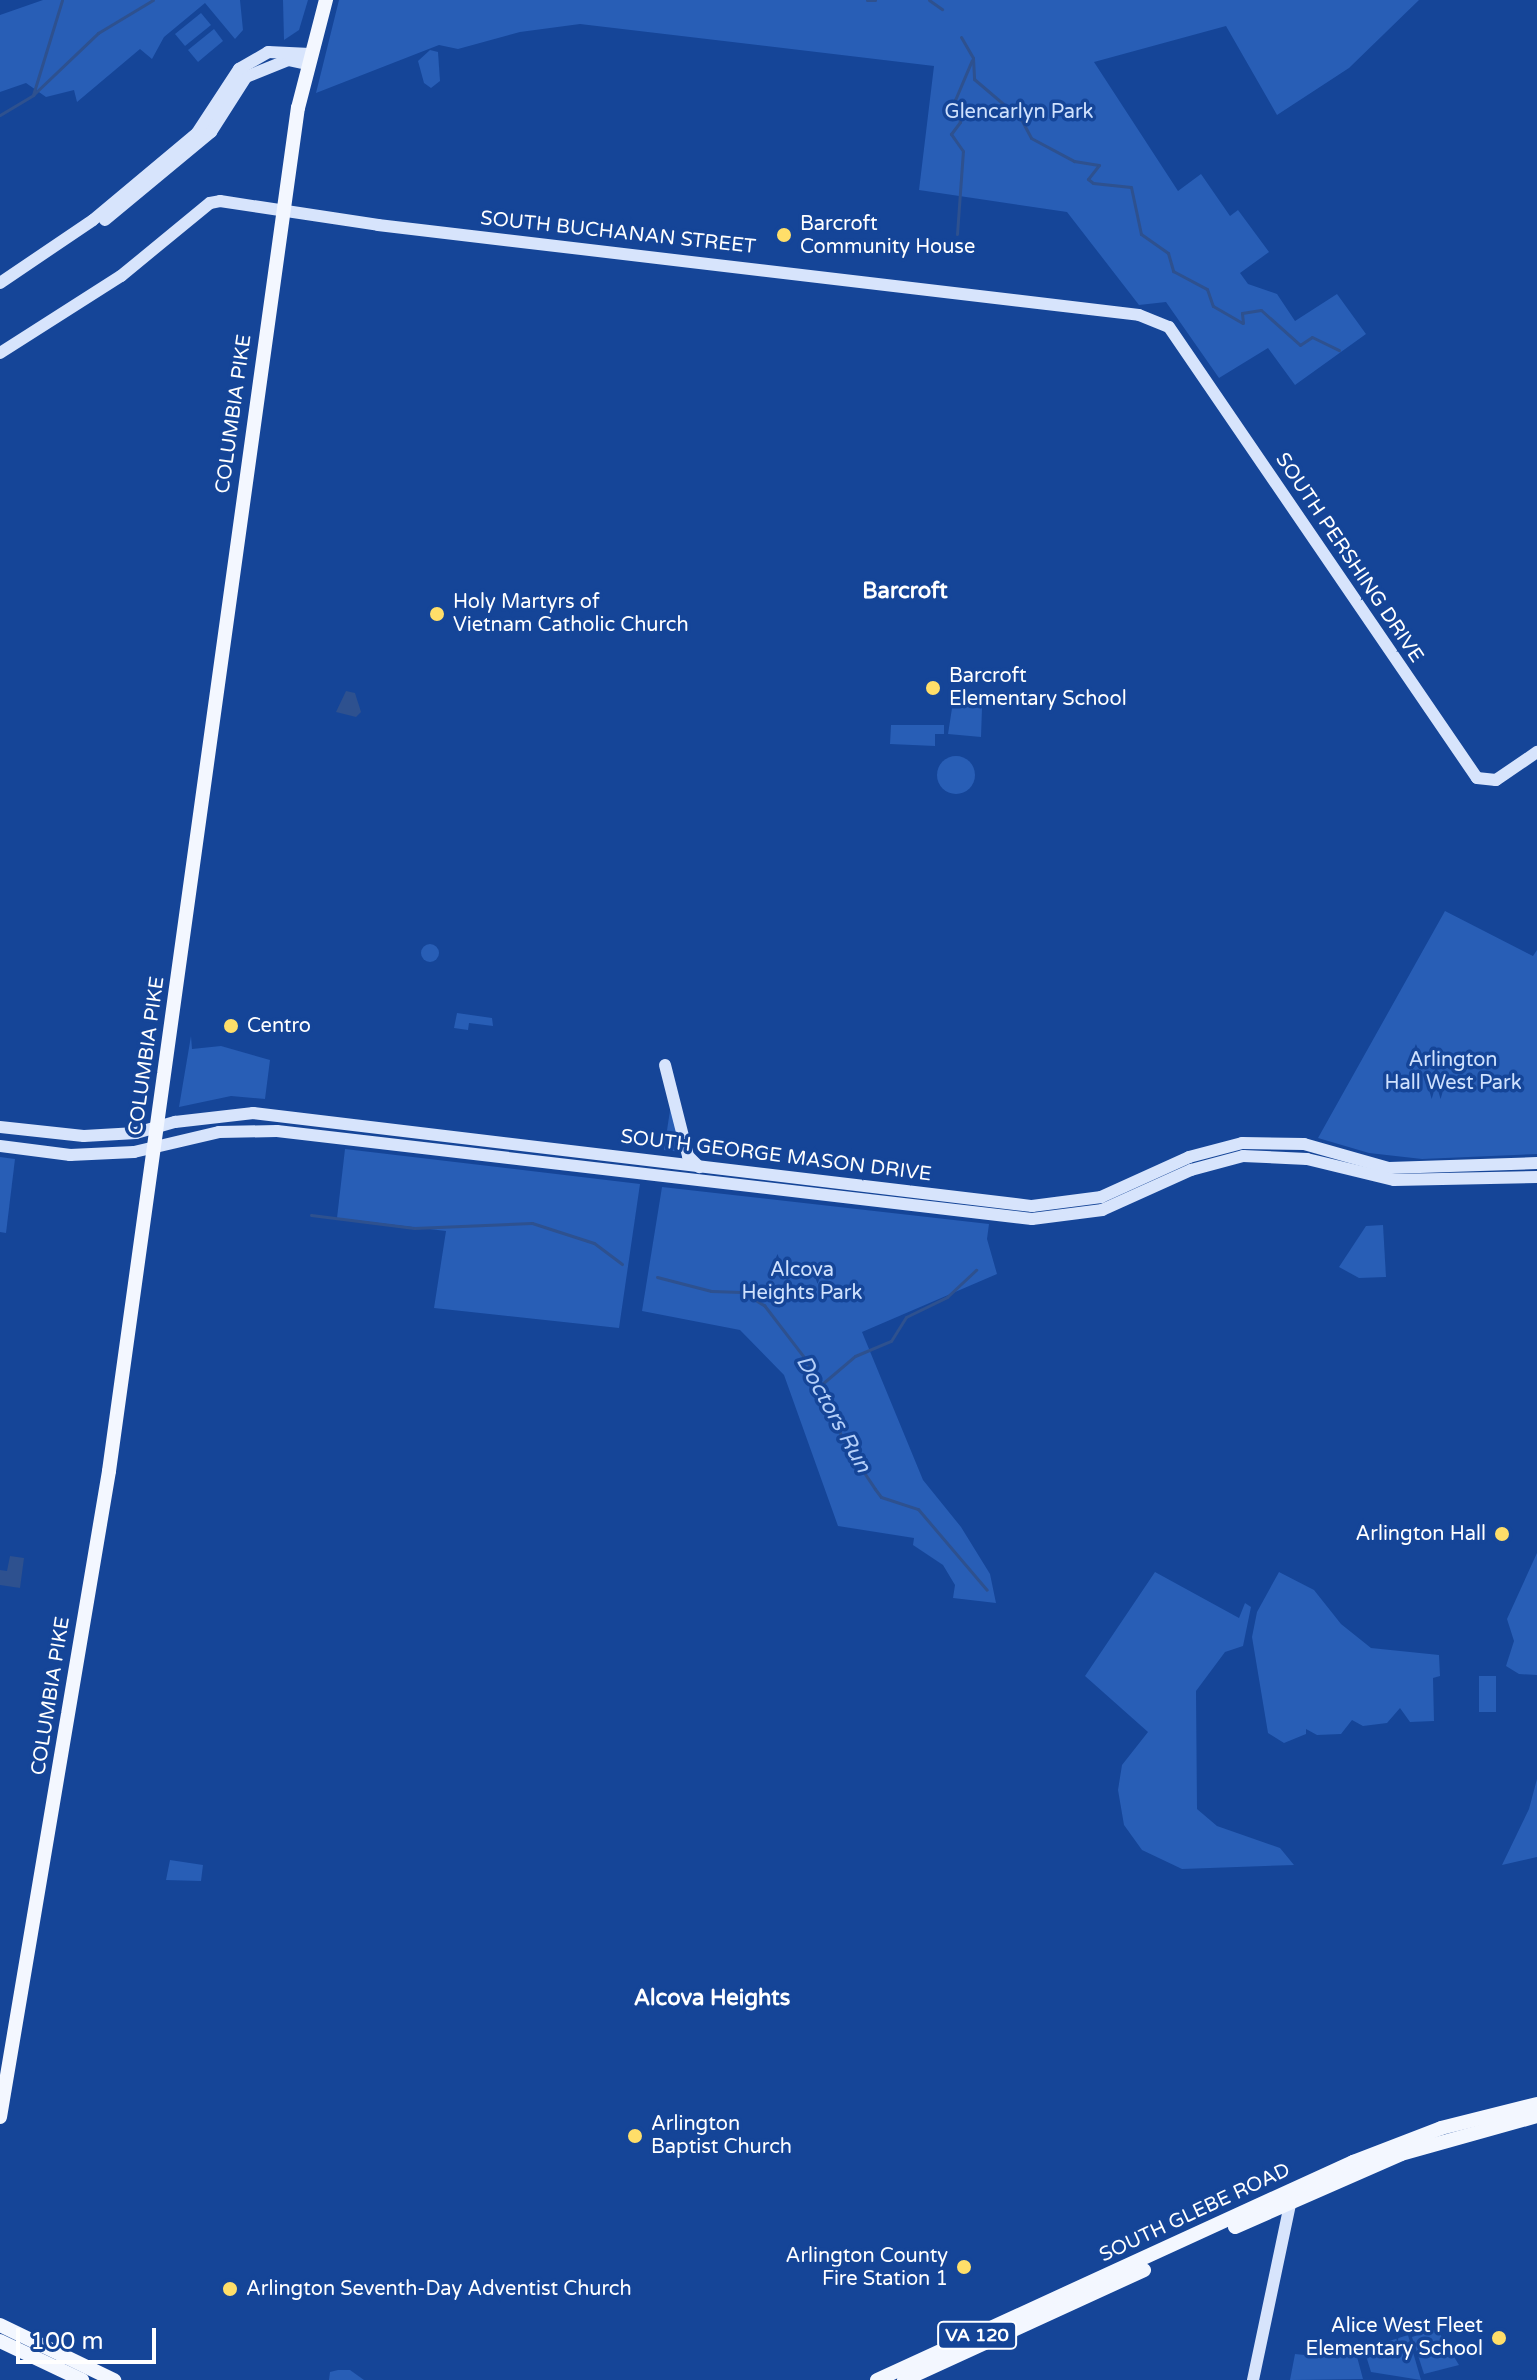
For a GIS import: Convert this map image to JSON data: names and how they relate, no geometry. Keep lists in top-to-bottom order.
{
  "streets": {
    "main road": [
      "SOUTH BUCHANAN STREET",
      "COLUMBIA PIKE",
      "SOUTH PERSHING DRIVE",
      "SOUTH GEORGE MASON DRIVE",
      "SOUTH GLEBE ROAD",
      "VA 120"
    ]
  },
  "crossings": [
    ["SOUTH BUCHANAN STREET", "COLUMBIA PIKE"],
    ["SOUTH BUCHANAN STREET", "SOUTH PERSHING DRIVE"],
    ["COLUMBIA PIKE", "SOUTH GEORGE MASON DRIVE"]
  ],
  "districts": ["Barcroft", "Alcova Heights"],
  "water": ["Doctors Run"],
  "parks": ["Glencarlyn Park", "Arlington Hall West Park", "Alcova Heights Park"],
  "places": [
    "Barcroft Community House",
    "Holy Martyrs of Vietnam Catholic Church",
    "Barcroft Elementary School",
    "Centro",
    "Arlington Hall",
    "Arlington Baptist Church",
    "Arlington County Fire Station 1",
    "Arlington Seventh-Day Adventist Church",
    "Alice West Fleet Elementary School"
  ],
  "scale_bar": "100 m"
}
